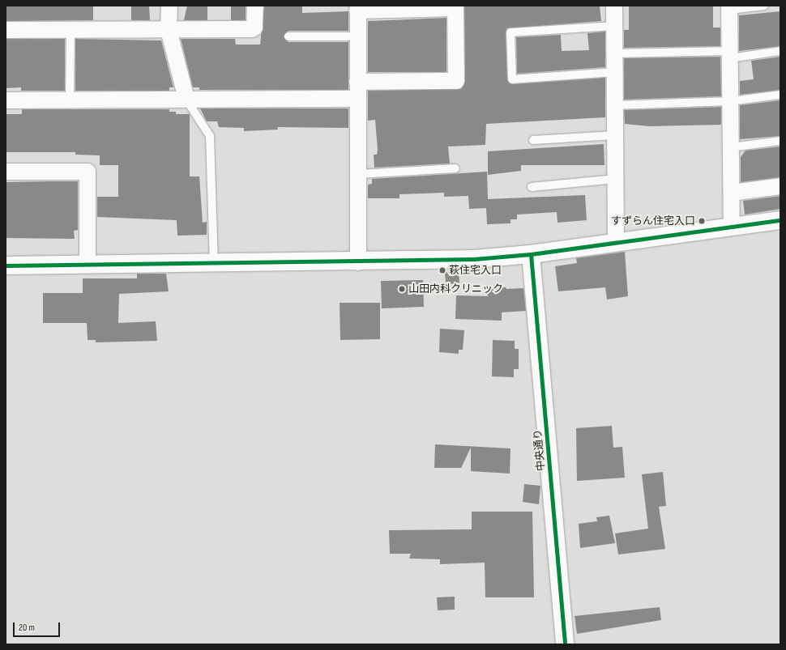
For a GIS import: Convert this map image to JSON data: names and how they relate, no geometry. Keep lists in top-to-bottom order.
{
  "streets": {
    "street": ["中央通り"]
  },
  "places": ["すずらん住宅入口", "萩住宅入口", "山田内科クリニック"],
  "scale_bar": "20 m"
}
